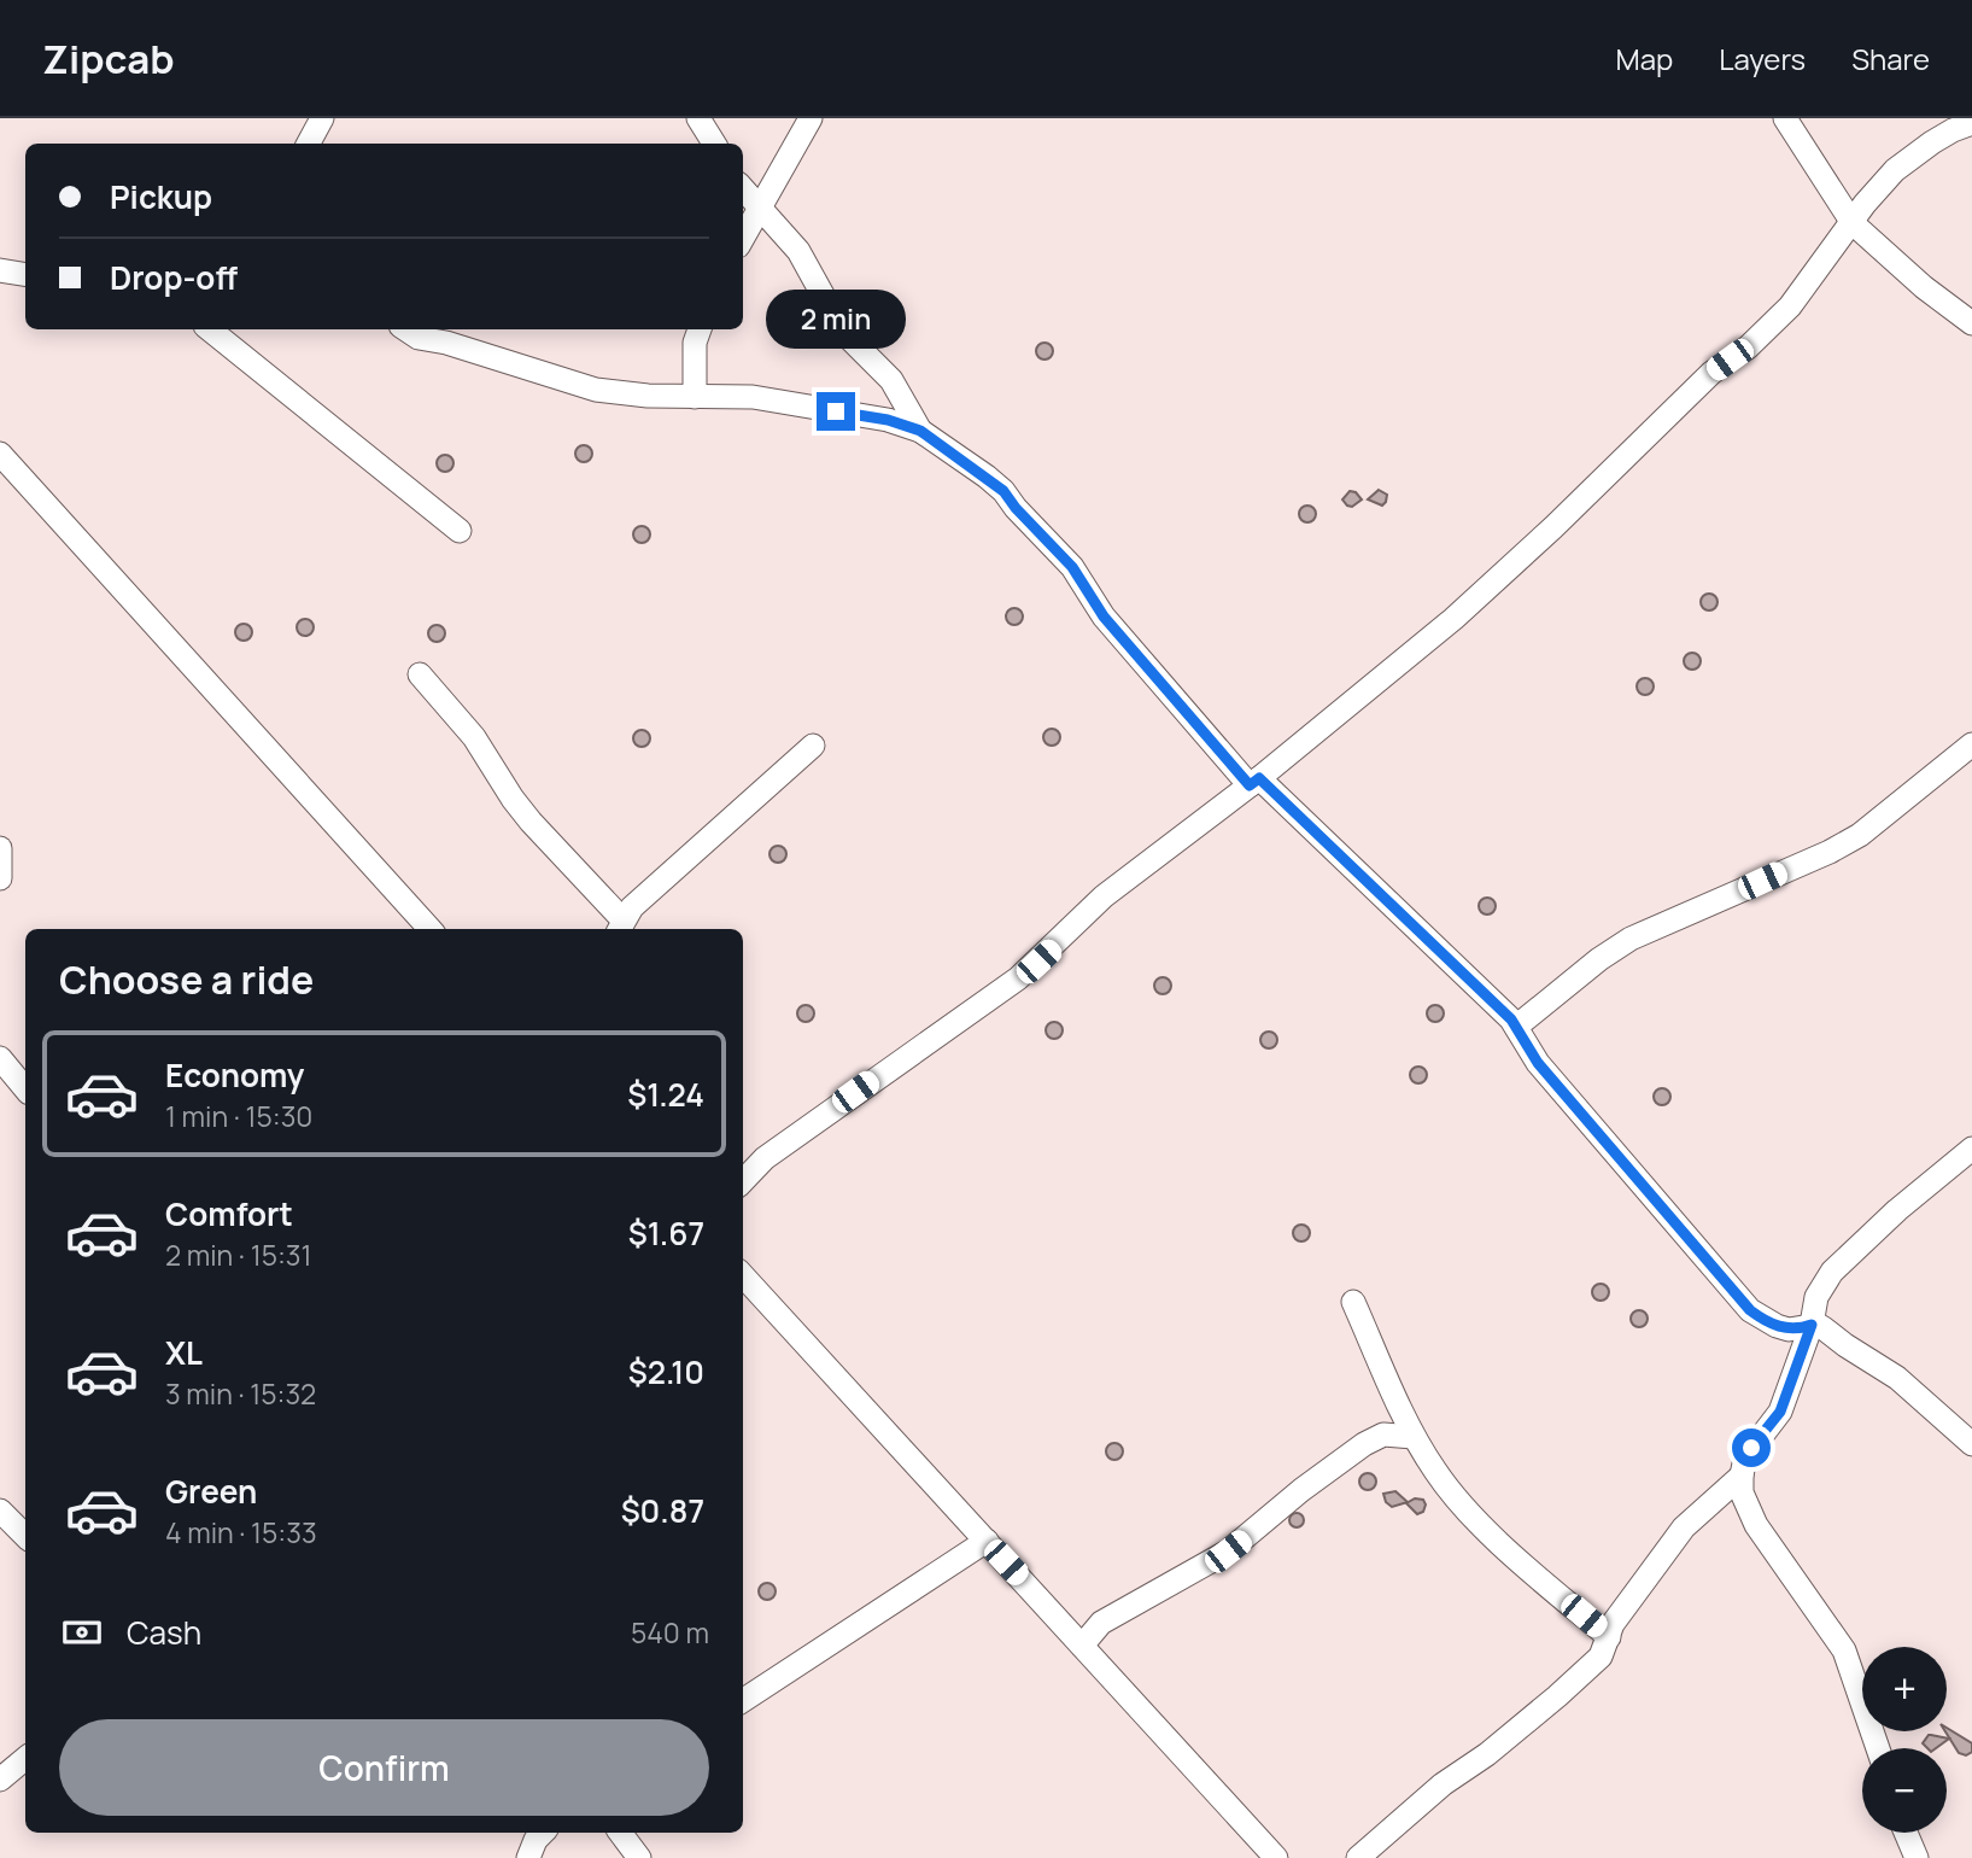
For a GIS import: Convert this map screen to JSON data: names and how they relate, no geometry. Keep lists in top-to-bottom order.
{
  "page": {
    "header": "Zipcab",
    "nav": ["Map", "Layers", "Share"],
    "banner": ["Pickup", "Drop-off"],
    "bubble": "2 min",
    "heading": "Choose a ride",
    "list": [
      {
        "name": "Economy",
        "note": "1 min · 15:30",
        "value": "$1.24"
      },
      {
        "name": "Comfort",
        "note": "2 min · 15:31",
        "value": "$1.67"
      },
      {
        "name": "XL",
        "note": "3 min · 15:32",
        "value": "$2.10"
      },
      {
        "name": "Green",
        "note": "4 min · 15:33",
        "value": "$0.87"
      }
    ],
    "pay": ["Cash", "540 m"],
    "map_buttons": ["+", "−"],
    "buttons": "Confirm"
  }
}
